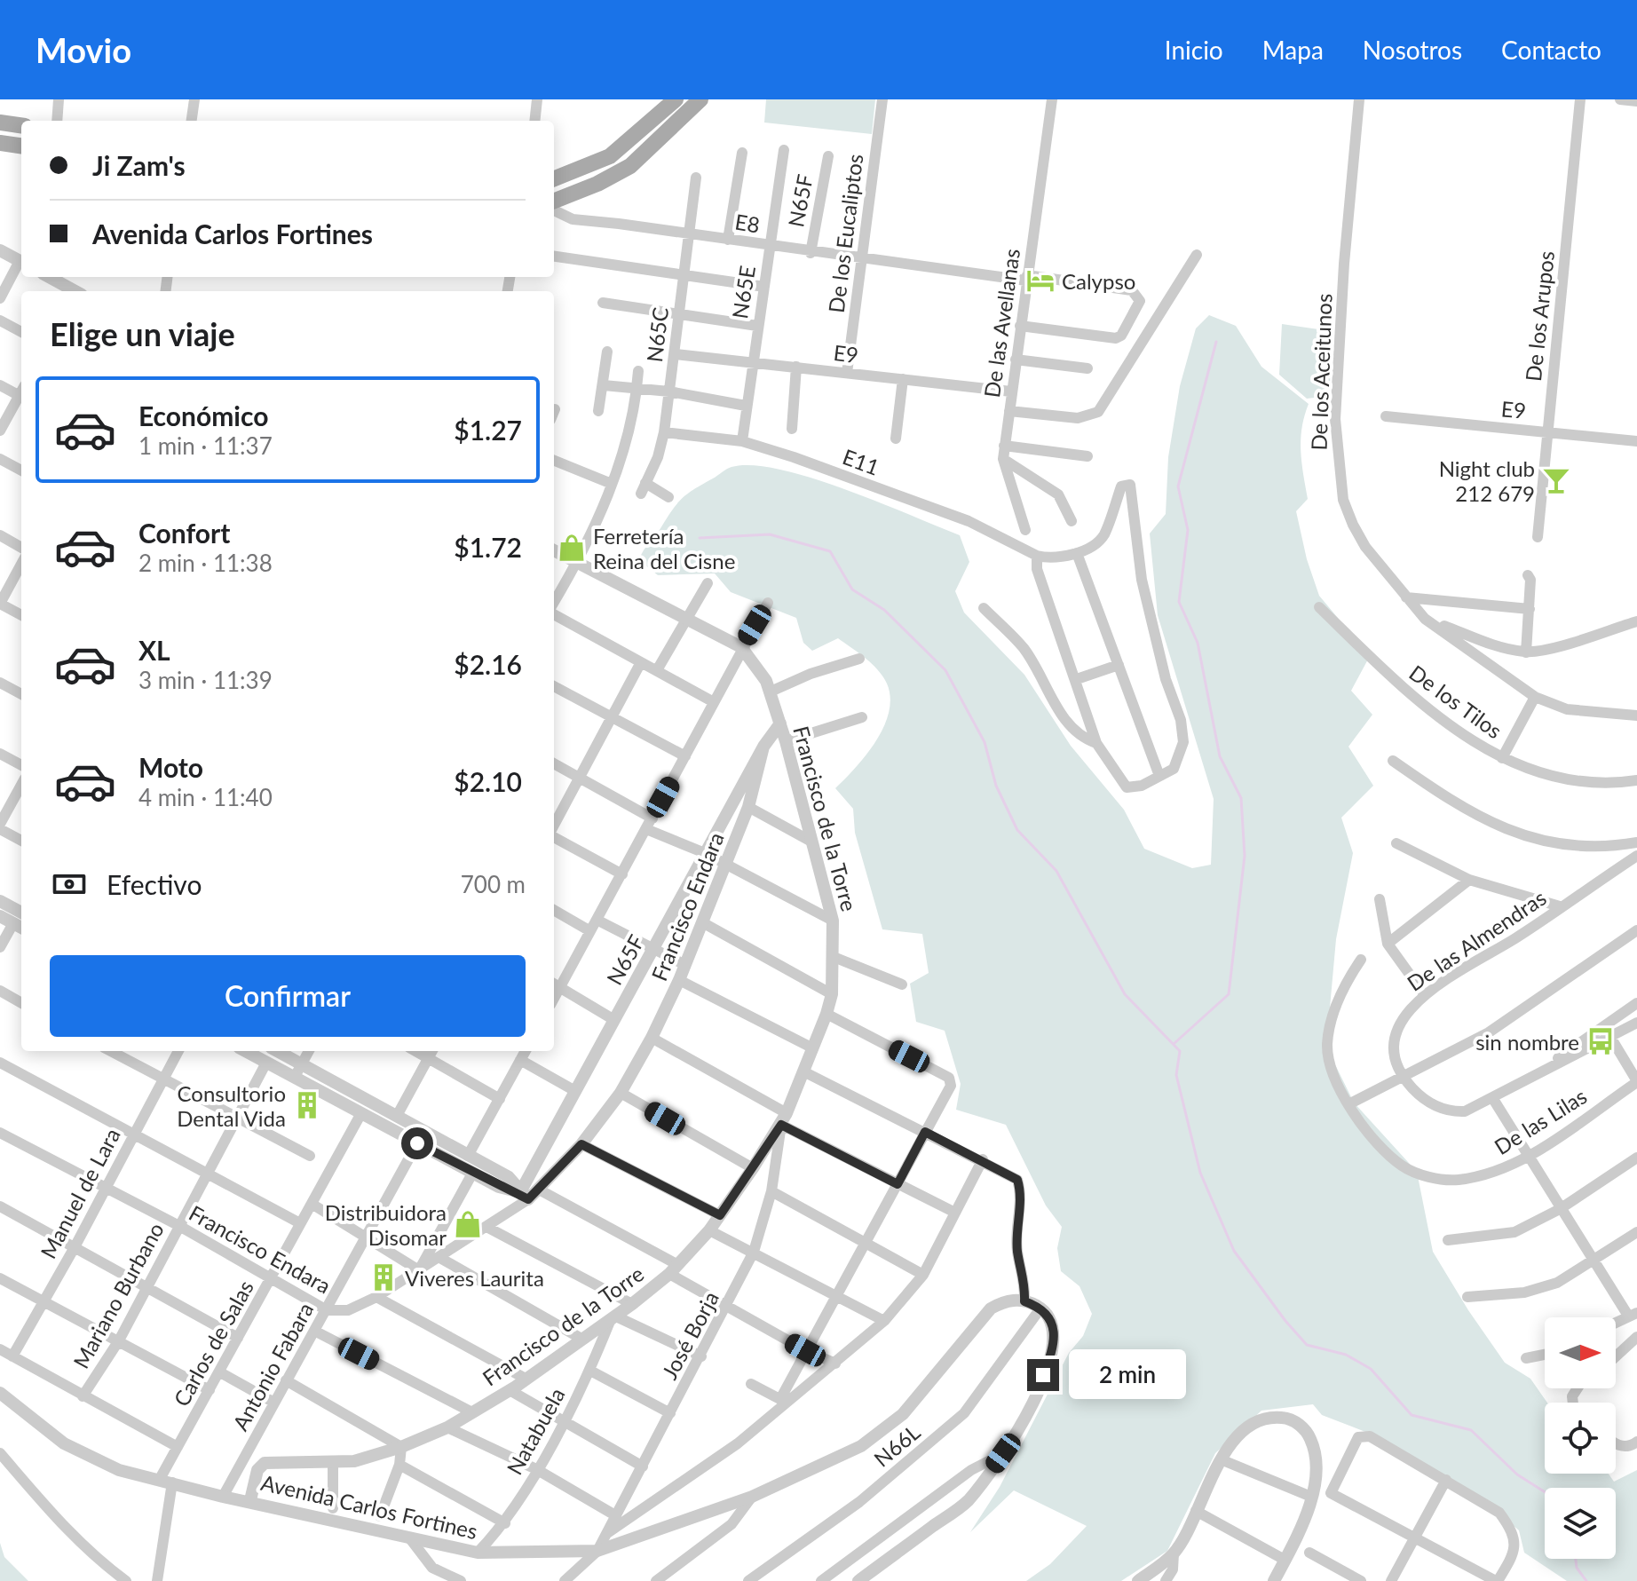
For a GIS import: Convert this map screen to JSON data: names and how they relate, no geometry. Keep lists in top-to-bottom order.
{
  "streets": {
    "street": [
      "N65F",
      "E8",
      "De los Eucaliptos",
      "N65E",
      "De los Arupos",
      "De las Avellanas",
      "N65C",
      "E9",
      "De los Aceitunos",
      "E11",
      "De los Tilos",
      "Francisco de la Torre",
      "Francisco Endara",
      "De las Almendras",
      "De las Lilas",
      "Manuel de Lara",
      "Mariano Burbano",
      "José Borja",
      "Carlos de Salas",
      "Antonio Fabara",
      "Natabuela",
      "N66L",
      "Avenida Carlos Fortines"
    ]
  },
  "crossings": [
    ["N65F", "E8"],
    ["N65F", "Francisco Endara"],
    ["E8", "De los Eucaliptos"],
    ["E8", "N65E"],
    ["E8", "De las Avellanas"],
    ["E8", "N65C"],
    ["De los Eucaliptos", "E9"],
    ["N65E", "E9"],
    ["N65E", "E11"],
    ["De los Arupos", "E9"],
    ["De las Avellanas", "E9"],
    ["N65C", "E9"],
    ["N65C", "E11"],
    ["Francisco de la Torre", "José Borja"],
    ["Francisco de la Torre", "Natabuela"],
    ["Francisco de la Torre", "Avenida Carlos Fortines"],
    ["Francisco Endara", "Manuel de Lara"],
    ["Francisco Endara", "Mariano Burbano"],
    ["Francisco Endara", "Carlos de Salas"],
    ["Francisco Endara", "Antonio Fabara"],
    ["José Borja", "Avenida Carlos Fortines"],
    ["Carlos de Salas", "Avenida Carlos Fortines"],
    ["Antonio Fabara", "Avenida Carlos Fortines"],
    ["Natabuela", "Avenida Carlos Fortines"]
  ],
  "places": {
    "hotel": ["Calypso"],
    "bar": ["Night club 212 679"],
    "shop": ["Ferretería Reina del Cisne", "Distribuidora Disomar"],
    "bus stop": ["sin nombre"],
    "building": ["Consultorio Dental Vida", "Viveres Laurita"]
  },
  "north": "right",
  "page": {
    "header": "Movio",
    "nav": [
      "Inicio",
      "Mapa",
      "Nosotros",
      "Contacto"
    ],
    "banner": ["Ji Zam's", "Avenida Carlos Fortines"],
    "heading": "Elige un viaje",
    "list": [
      {
        "name": "Económico",
        "note": "1 min · 11:37",
        "value": "$1.27"
      },
      {
        "name": "Confort",
        "note": "2 min · 11:38",
        "value": "$1.72"
      },
      {
        "name": "XL",
        "note": "3 min · 11:39",
        "value": "$2.16"
      },
      {
        "name": "Moto",
        "note": "4 min · 11:40",
        "value": "$2.10"
      }
    ],
    "pay": ["Efectivo", "700 m"],
    "buttons": "Confirmar",
    "bubble": "2 min"
  }
}
